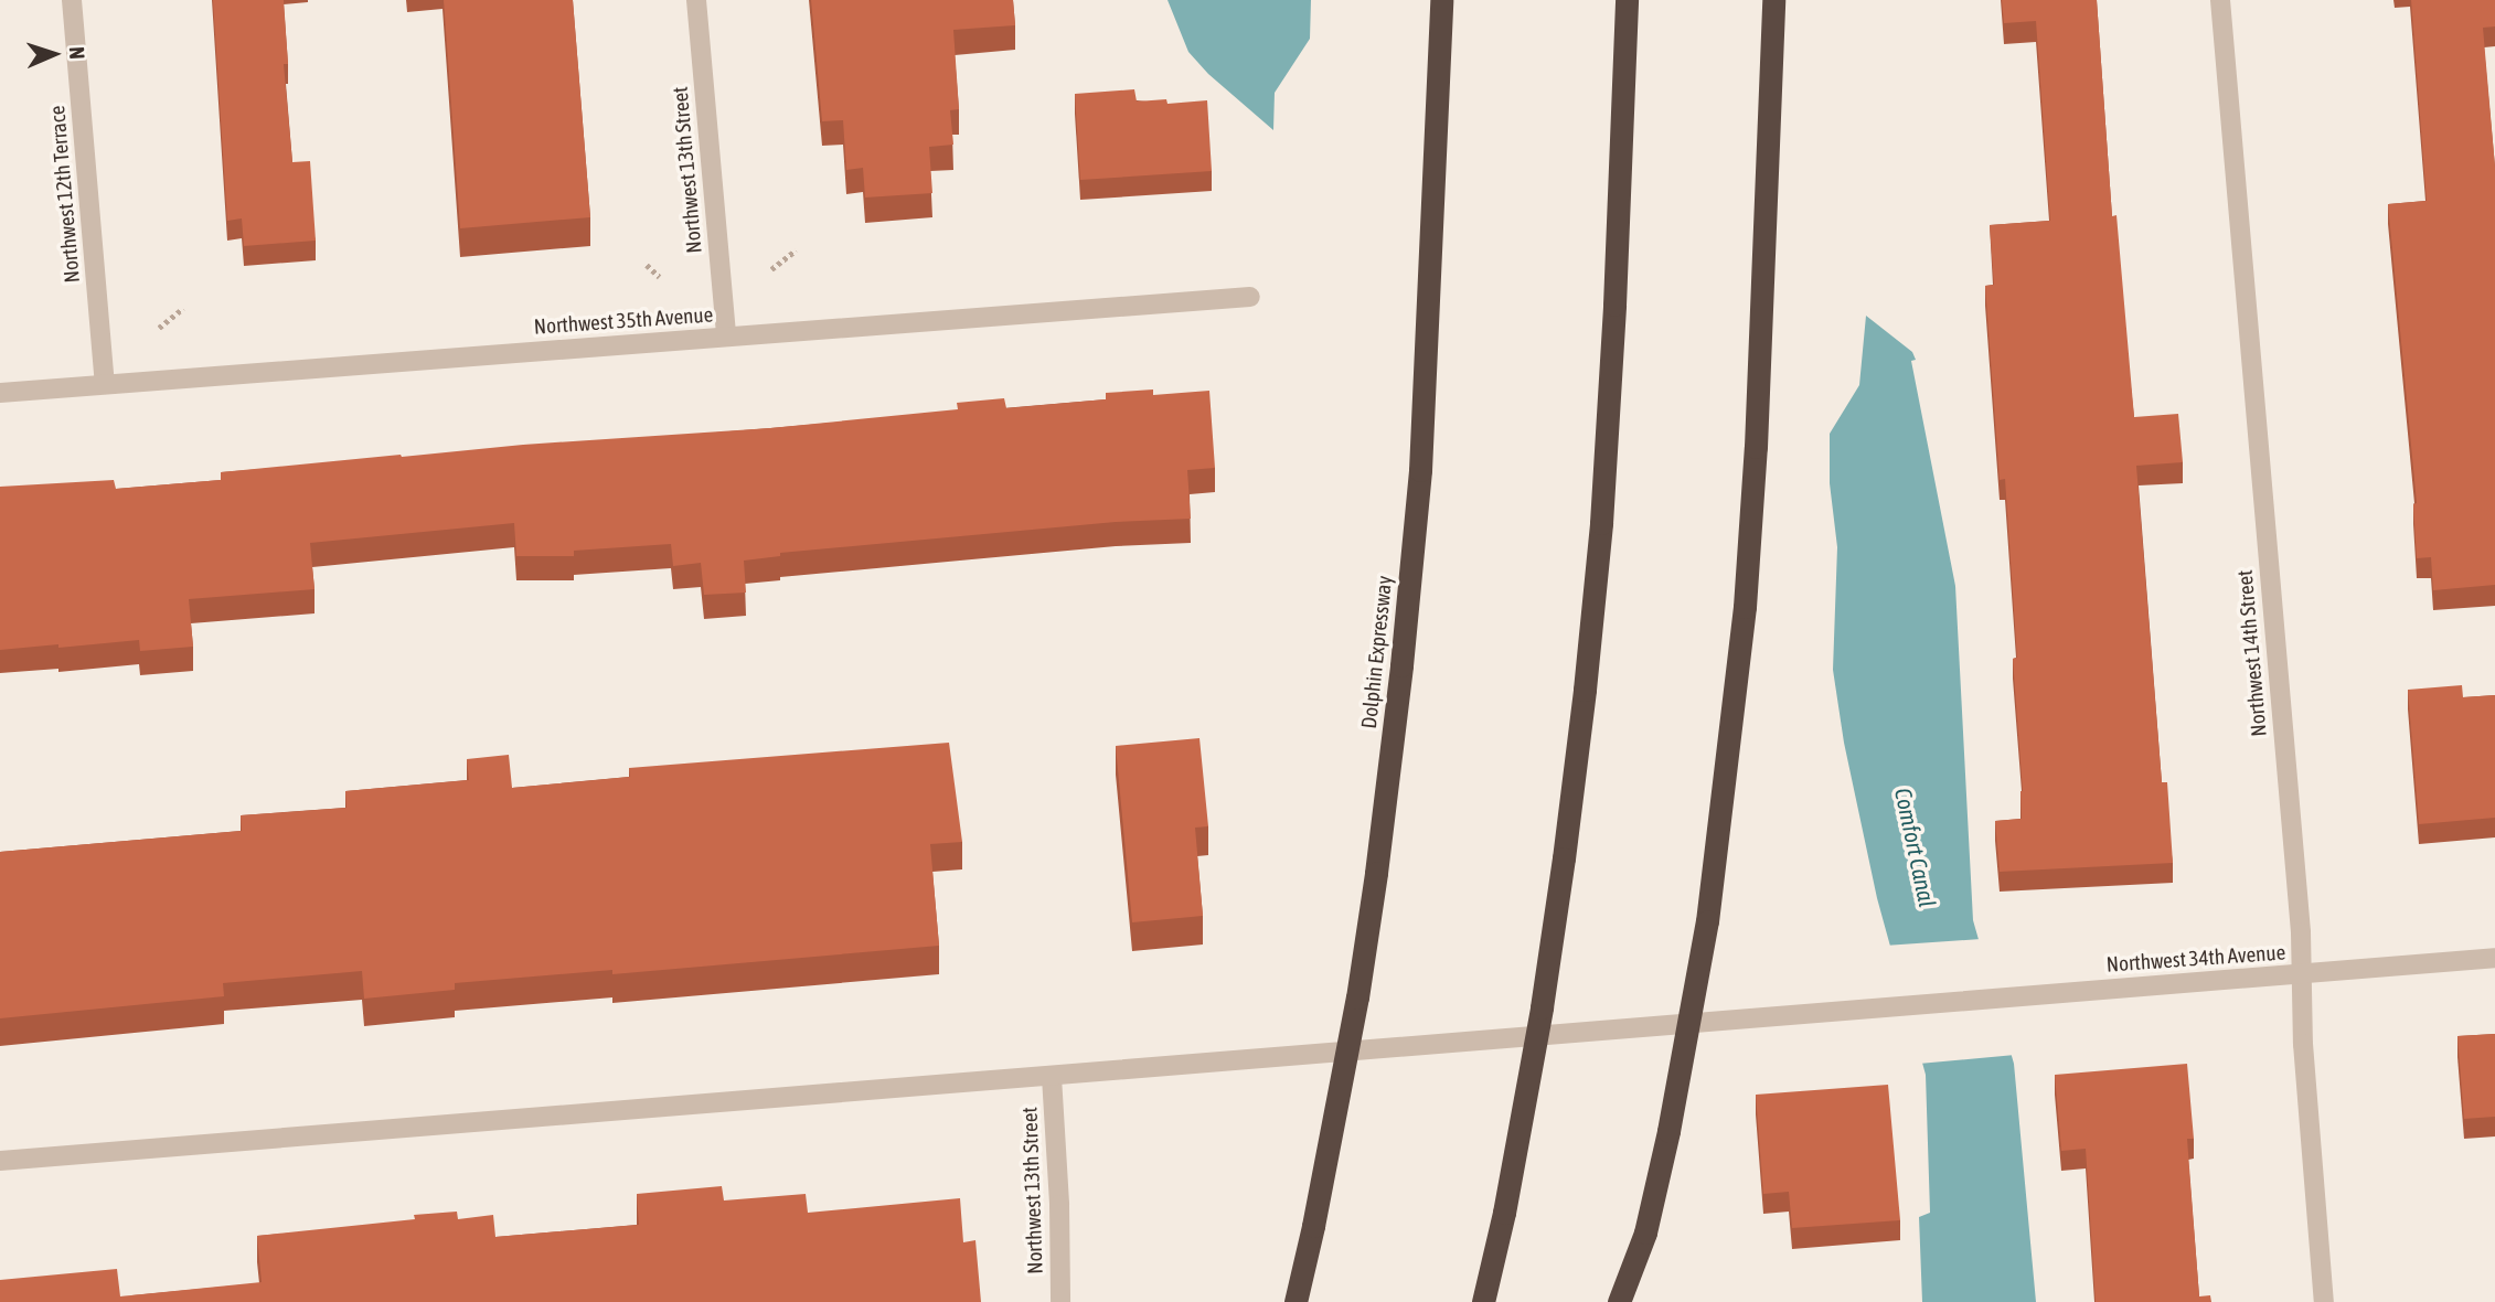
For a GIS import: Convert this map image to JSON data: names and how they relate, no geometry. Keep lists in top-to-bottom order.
{
  "streets": {
    "highway": ["Dolphin Expressway"],
    "street": [
      "Northwest 13th Street",
      "Northwest 12th Terrace",
      "Northwest 35th Avenue",
      "Northwest 14th Street",
      "Northwest 34th Avenue"
    ]
  },
  "crossings": [
    ["Northwest 13th Street", "Northwest 35th Avenue"],
    ["Northwest 13th Street", "Northwest 34th Avenue"],
    ["Northwest 12th Terrace", "Northwest 35th Avenue"],
    ["Northwest 14th Street", "Northwest 34th Avenue"]
  ],
  "water": ["Comfort Canal"],
  "north": "right"
}
